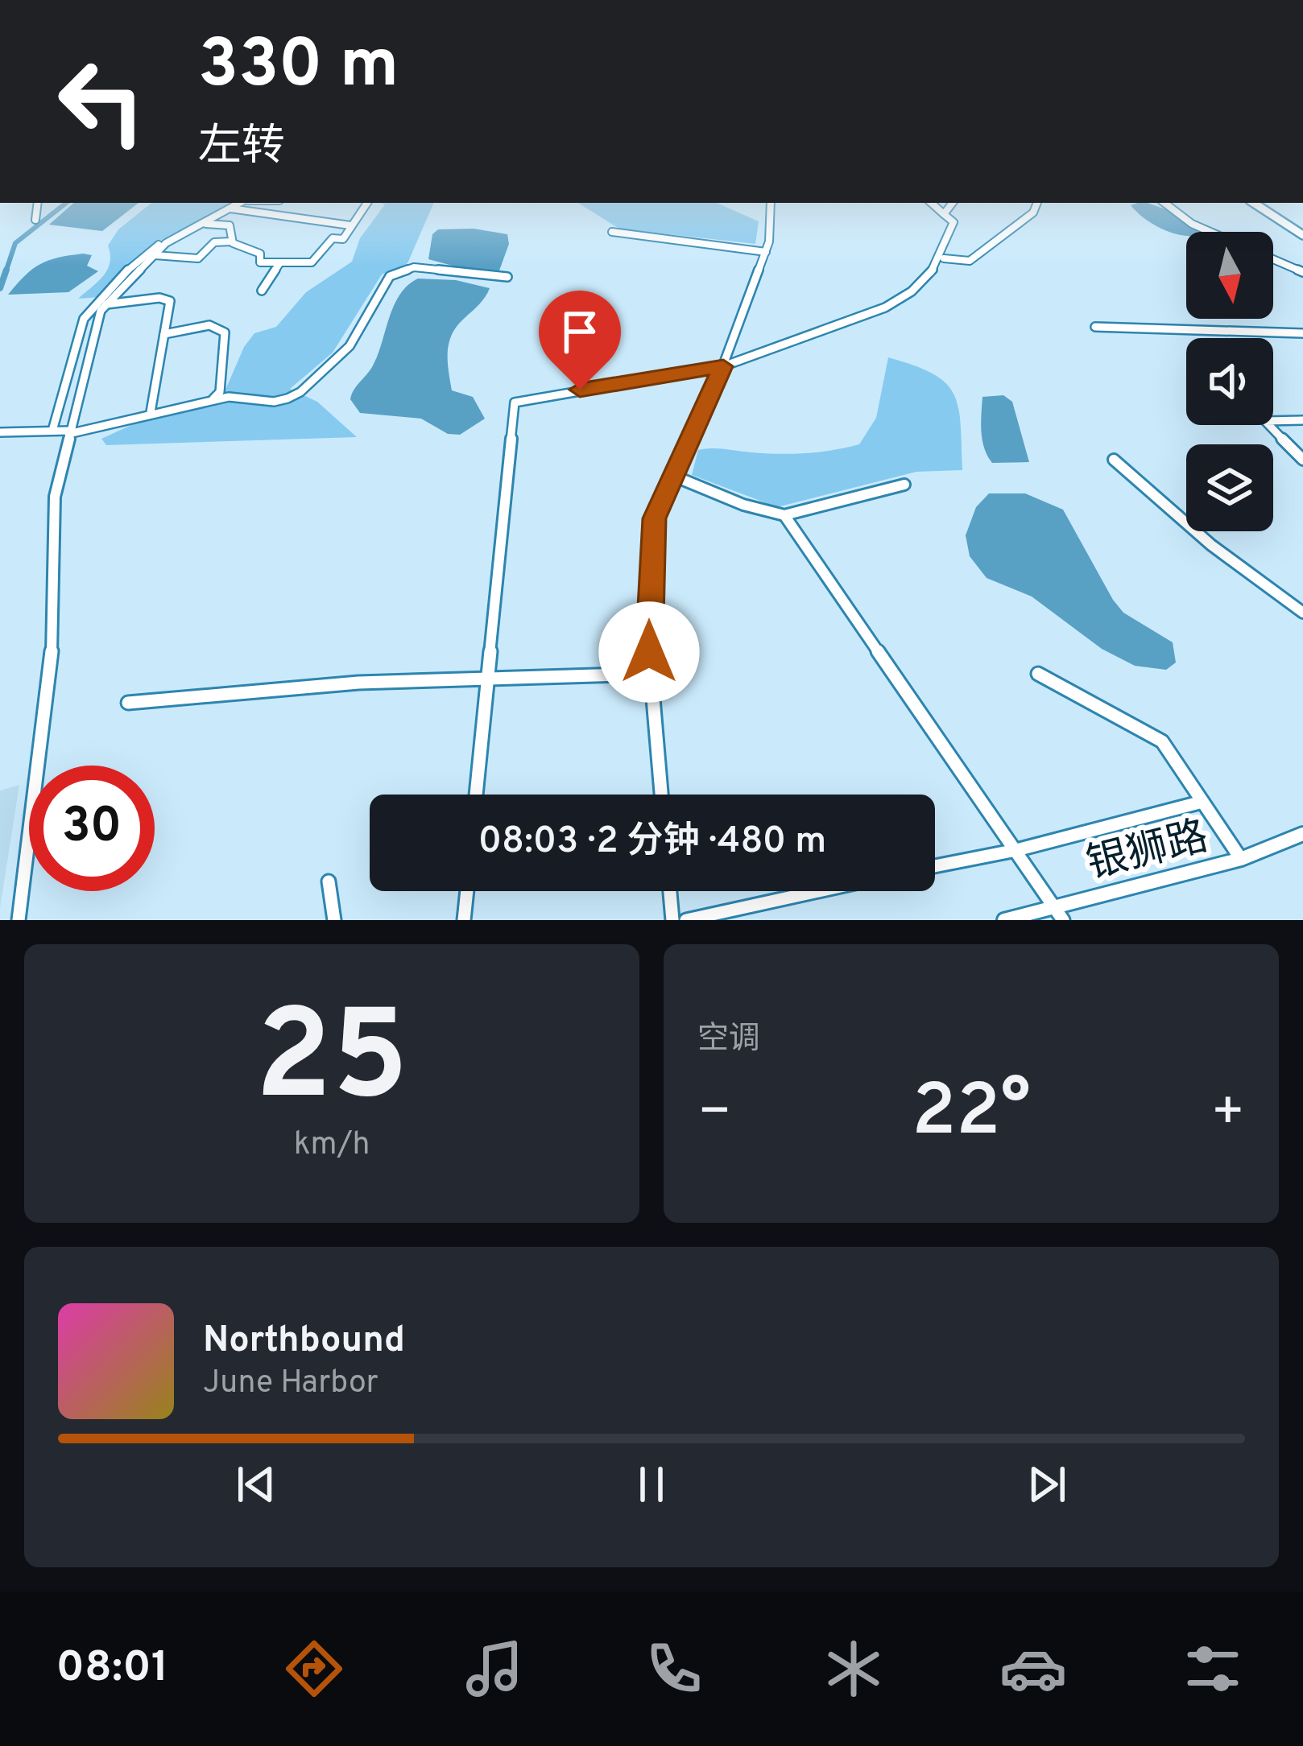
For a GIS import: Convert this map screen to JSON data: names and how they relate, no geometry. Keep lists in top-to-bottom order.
{
  "streets": {
    "main road": ["银狮路"]
  },
  "north": "bottom",
  "page": {
    "turn": ["330 m", "左转"],
    "limit": "30",
    "trip": "08:03 · 2 分钟 · 480 m",
    "tile": [
      ["25", "km/h"],
      "空调"
    ],
    "heat": ["−", "22°", "+"],
    "song": ["Northbound", "June Harbor"],
    "tabs": "08:01"
  }
}
